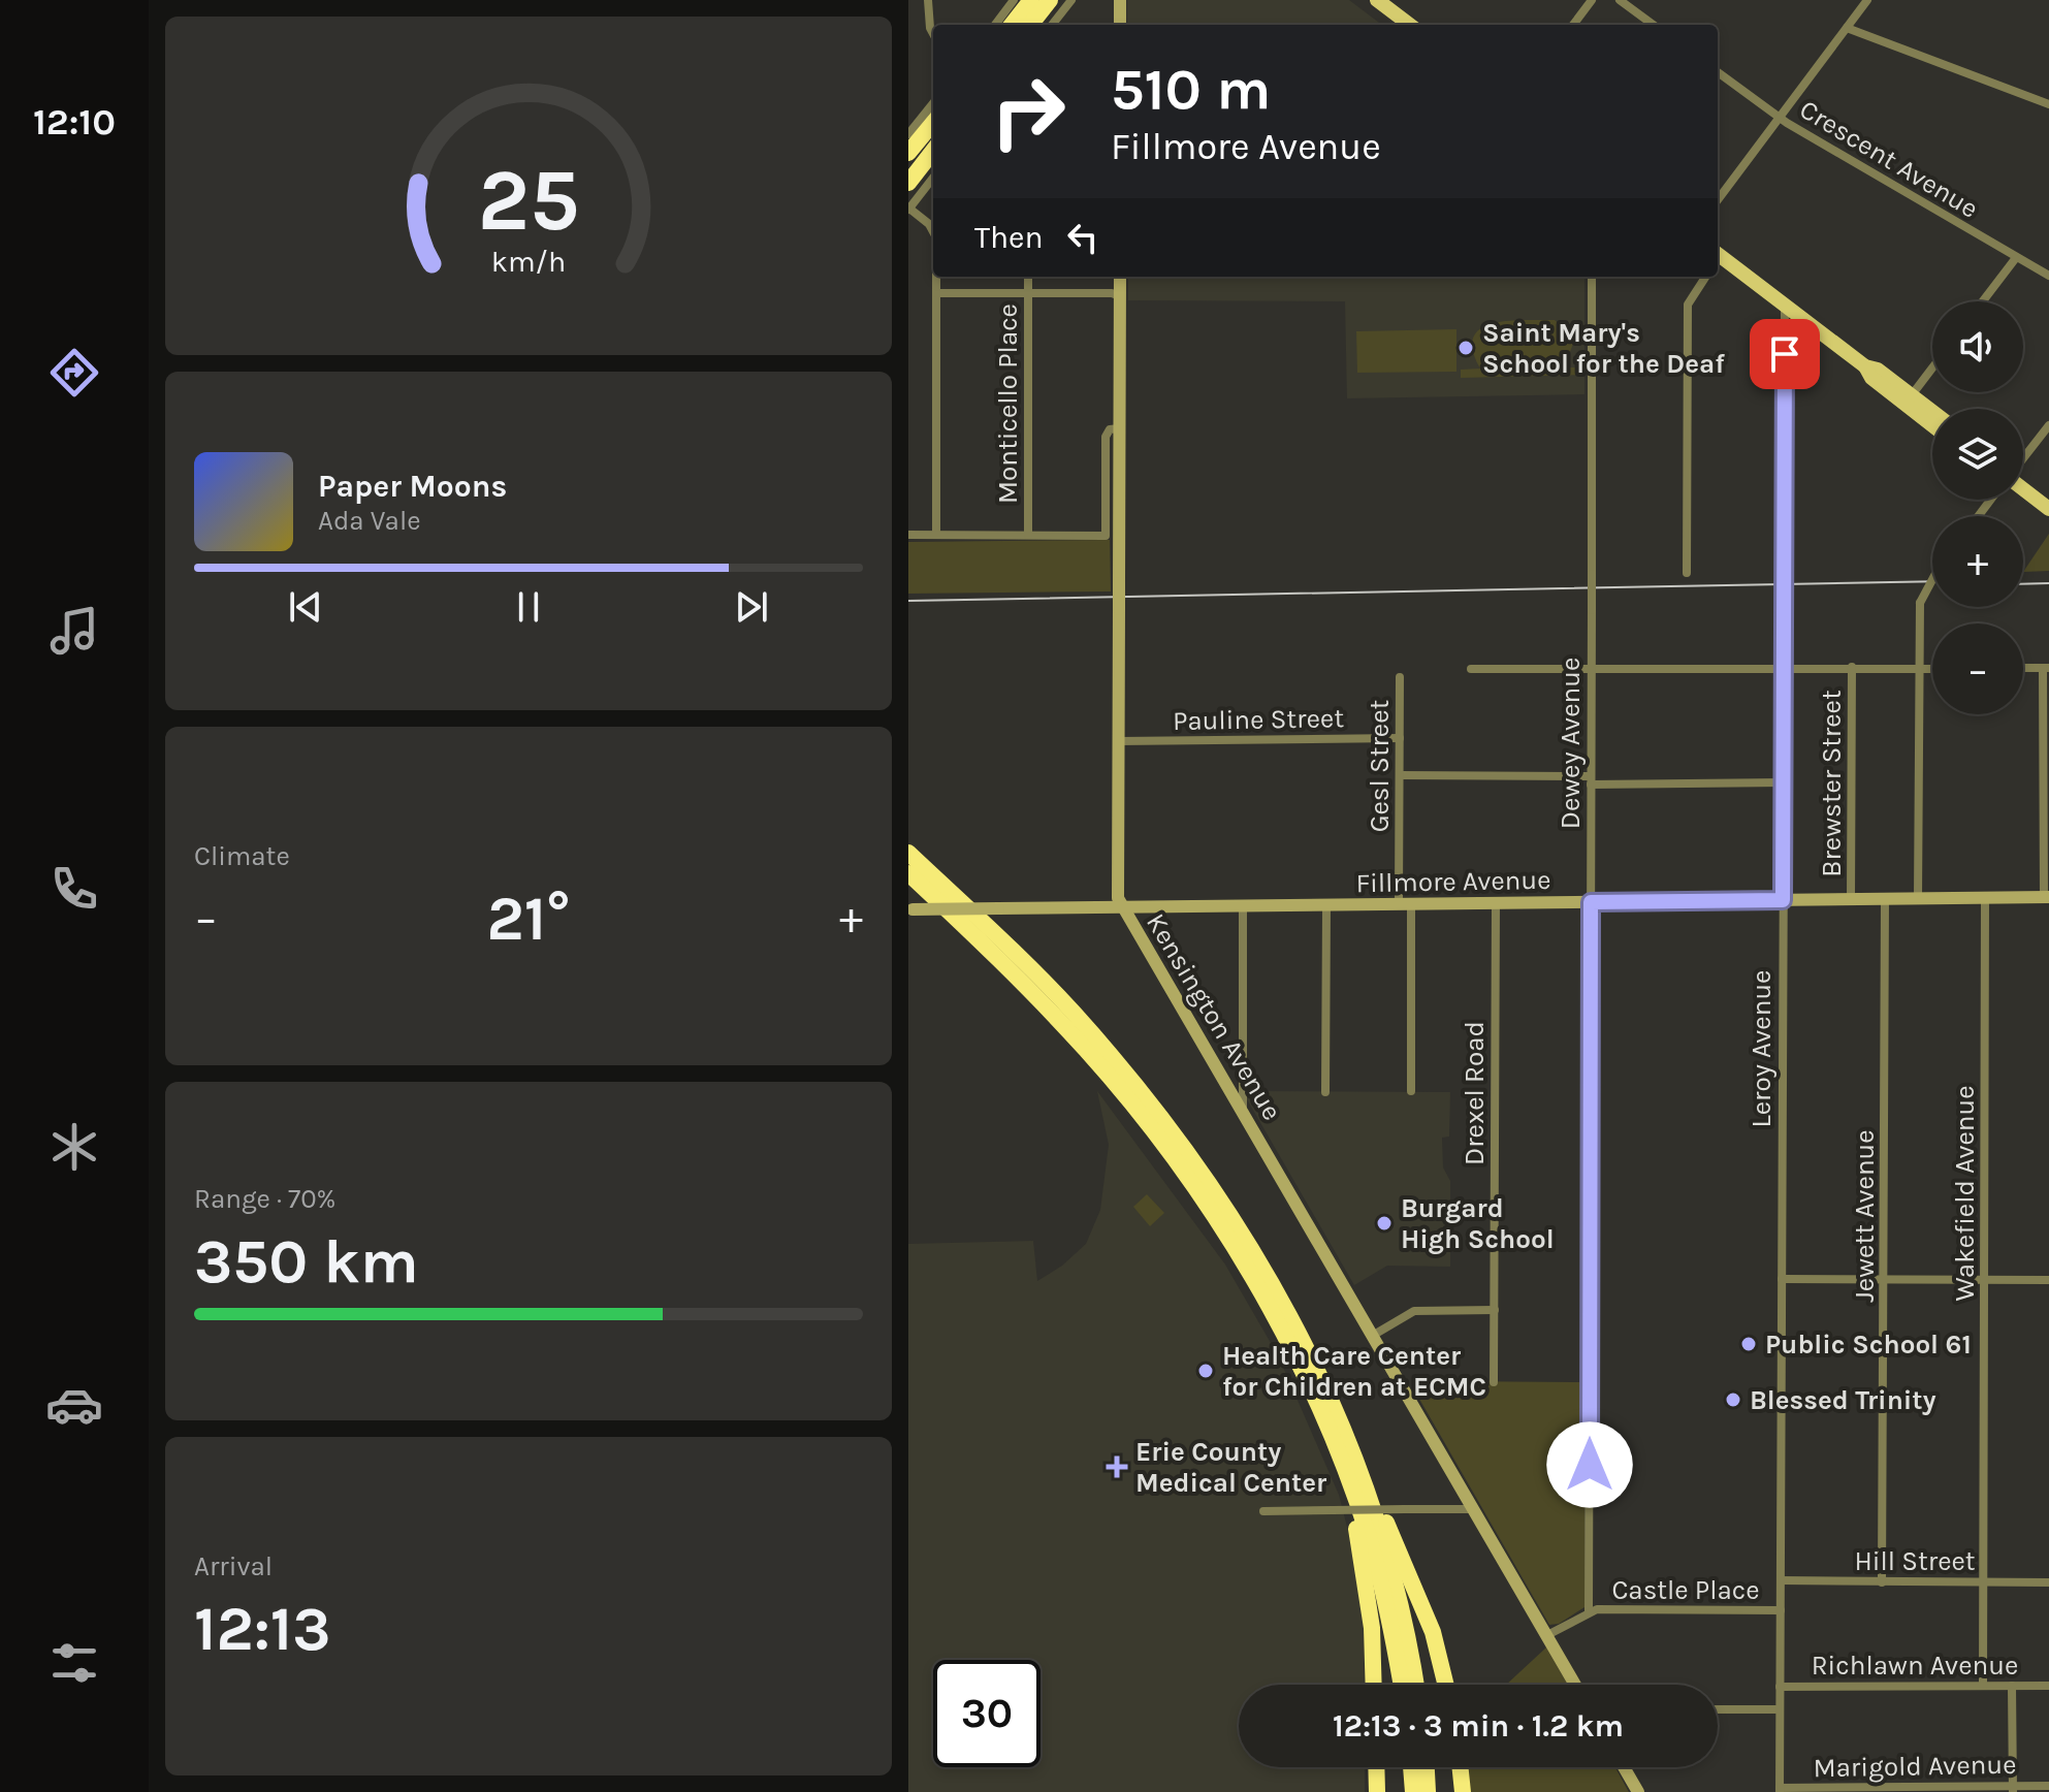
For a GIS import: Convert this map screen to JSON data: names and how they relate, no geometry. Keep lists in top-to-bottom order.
{
  "streets": {
    "street": [
      "Crescent Avenue",
      "Monticello Place",
      "Pauline Street",
      "Dewey Avenue",
      "Gesl Street",
      "Brewster Street",
      "Fillmore Avenue",
      "Kensington Avenue",
      "Leroy Avenue",
      "Drexel Road",
      "Wakefield Avenue",
      "Jewett Avenue",
      "Hill Street",
      "Castle Place",
      "Richlawn Avenue",
      "Marigold Avenue"
    ]
  },
  "crossings": [
    ["Pauline Street", "Gesl Street"],
    ["Pauline Street", "Kensington Avenue"],
    ["Dewey Avenue", "Fillmore Avenue"],
    ["Dewey Avenue", "Castle Place"],
    ["Gesl Street", "Fillmore Avenue"],
    ["Brewster Street", "Fillmore Avenue"],
    ["Fillmore Avenue", "Kensington Avenue"],
    ["Fillmore Avenue", "Leroy Avenue"],
    ["Fillmore Avenue", "Drexel Road"],
    ["Fillmore Avenue", "Wakefield Avenue"],
    ["Fillmore Avenue", "Jewett Avenue"],
    ["Kensington Avenue", "Castle Place"],
    ["Leroy Avenue", "Hill Street"],
    ["Leroy Avenue", "Castle Place"],
    ["Leroy Avenue", "Richlawn Avenue"],
    ["Leroy Avenue", "Marigold Avenue"],
    ["Wakefield Avenue", "Hill Street"],
    ["Wakefield Avenue", "Richlawn Avenue"],
    ["Jewett Avenue", "Hill Street"]
  ],
  "places": {
    "other": [
      "Saint Mary's School for the Deaf",
      "Burgard High School",
      "Public School 61",
      "Health Care Center for Children at ECMC",
      "Blessed Trinity"
    ],
    "health": ["Erie County Medical Center"]
  },
  "page": {
    "tabs": "12:10",
    "turn": ["510 m", "Fillmore Avenue"],
    "then": "Then",
    "map_buttons": ["+", "−"],
    "song": ["Paper Moons", "Ada Vale"],
    "tile": [
      "Climate",
      ["Range · 70%", "350 km"],
      ["Arrival", "12:13"]
    ],
    "heat": ["−", "21°", "+"],
    "limit": "30",
    "trip": "12:13 · 3 min · 1.2 km",
    "gauge": ["25", "km/h"]
  }
}
